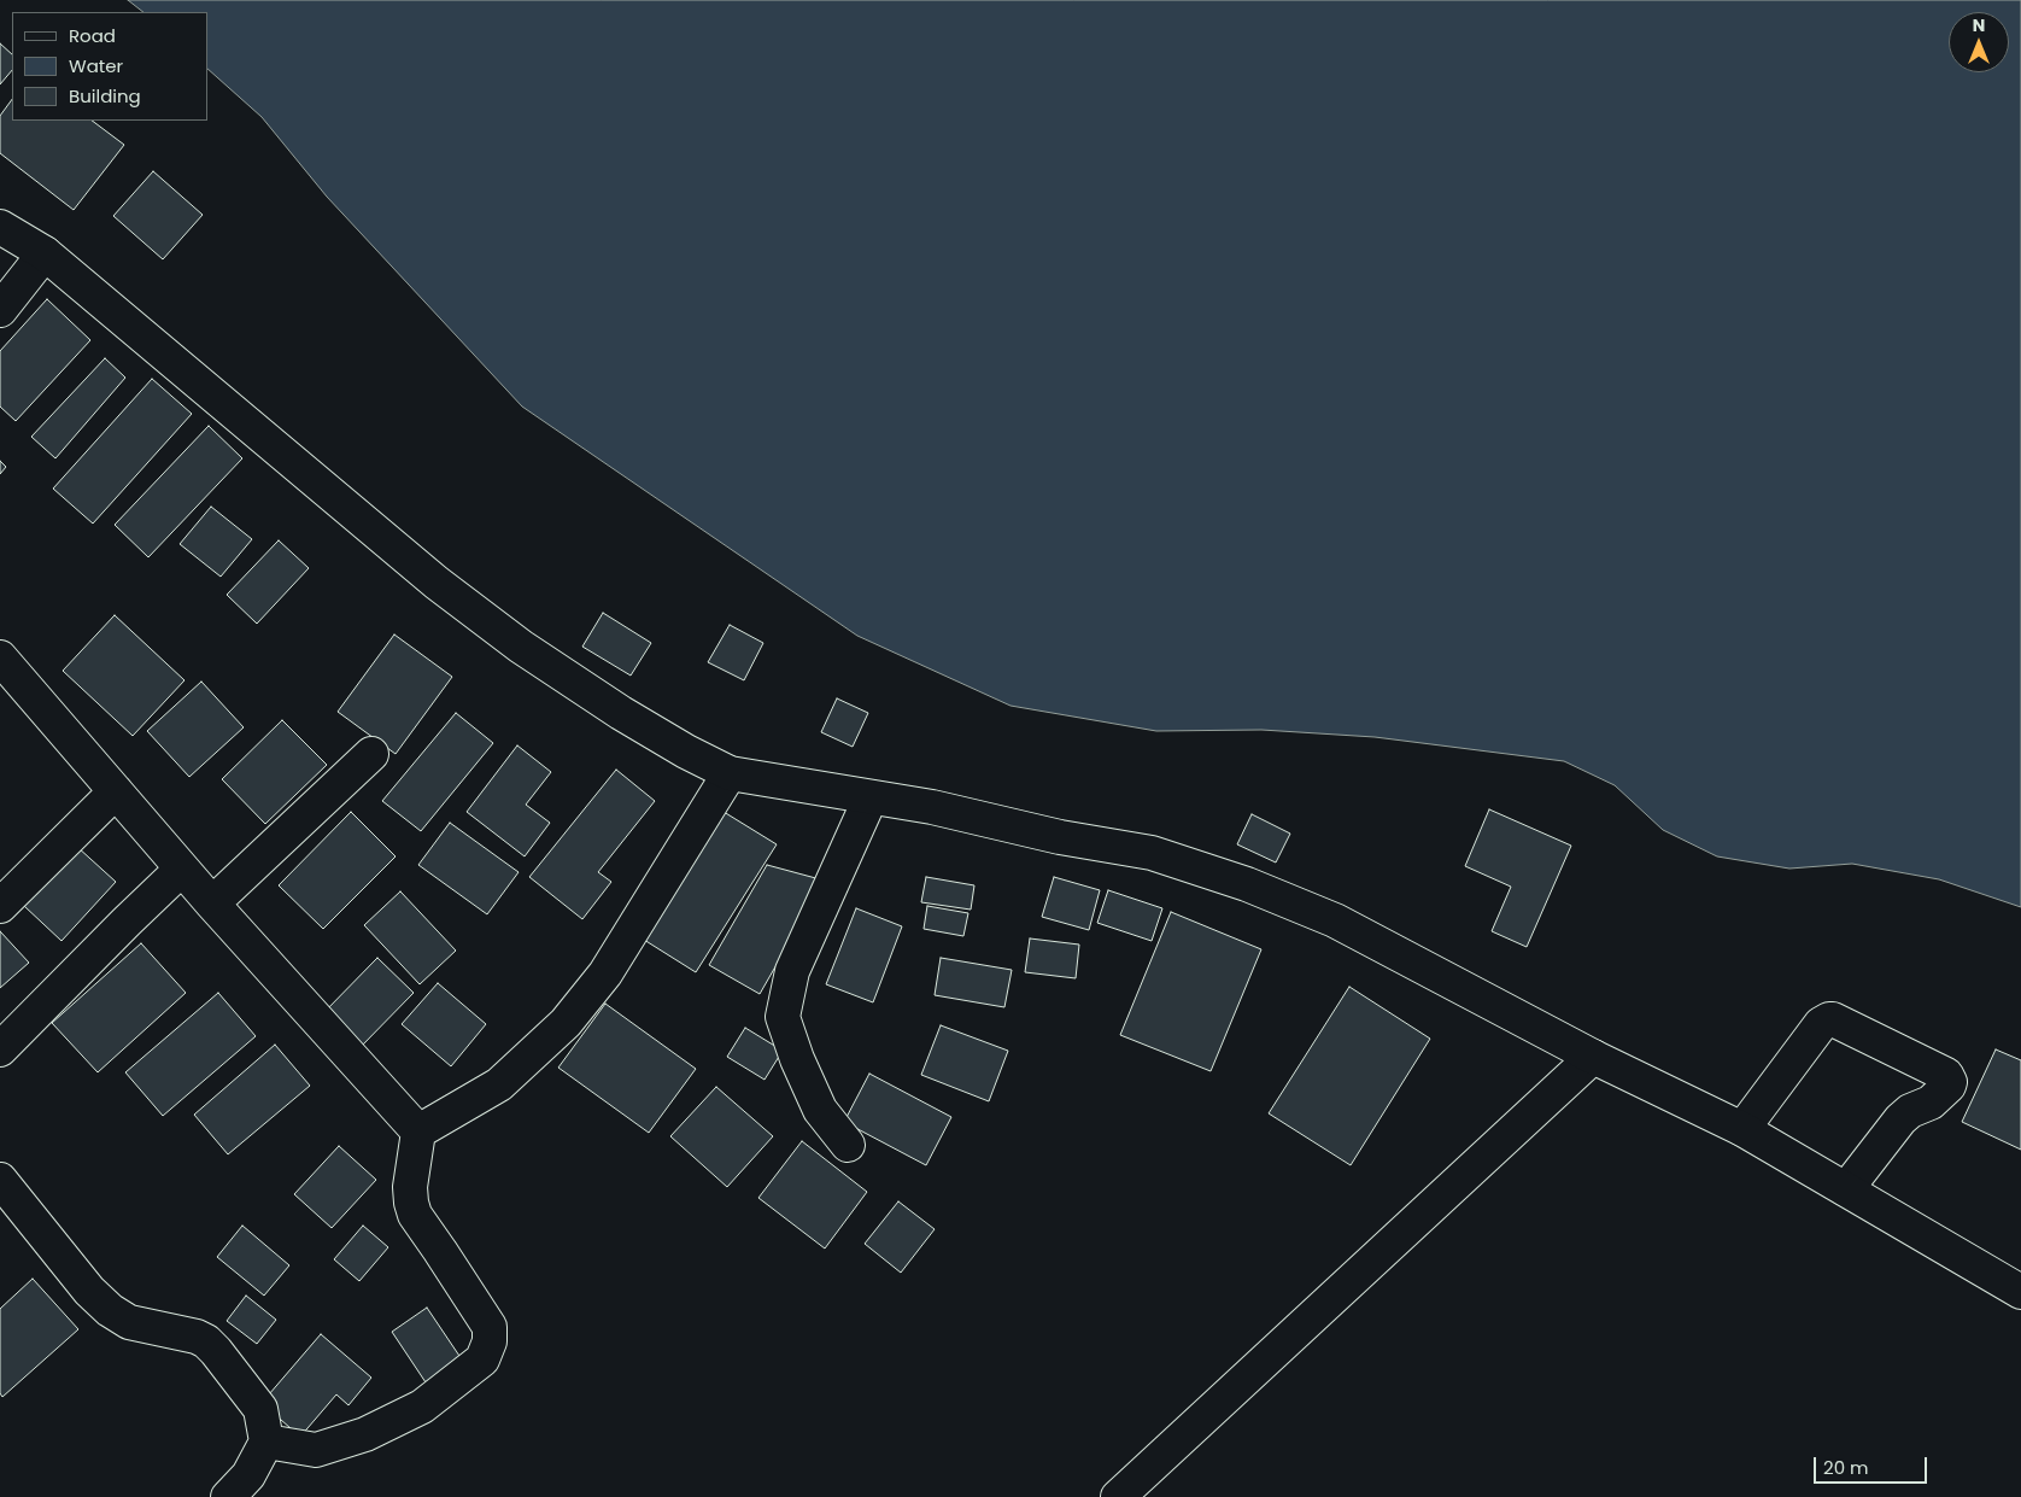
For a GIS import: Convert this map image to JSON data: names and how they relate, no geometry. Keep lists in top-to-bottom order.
{
  "legend": ["Road", "Water", "Building"],
  "scale_bar": "20 m",
  "north": "top"
}
